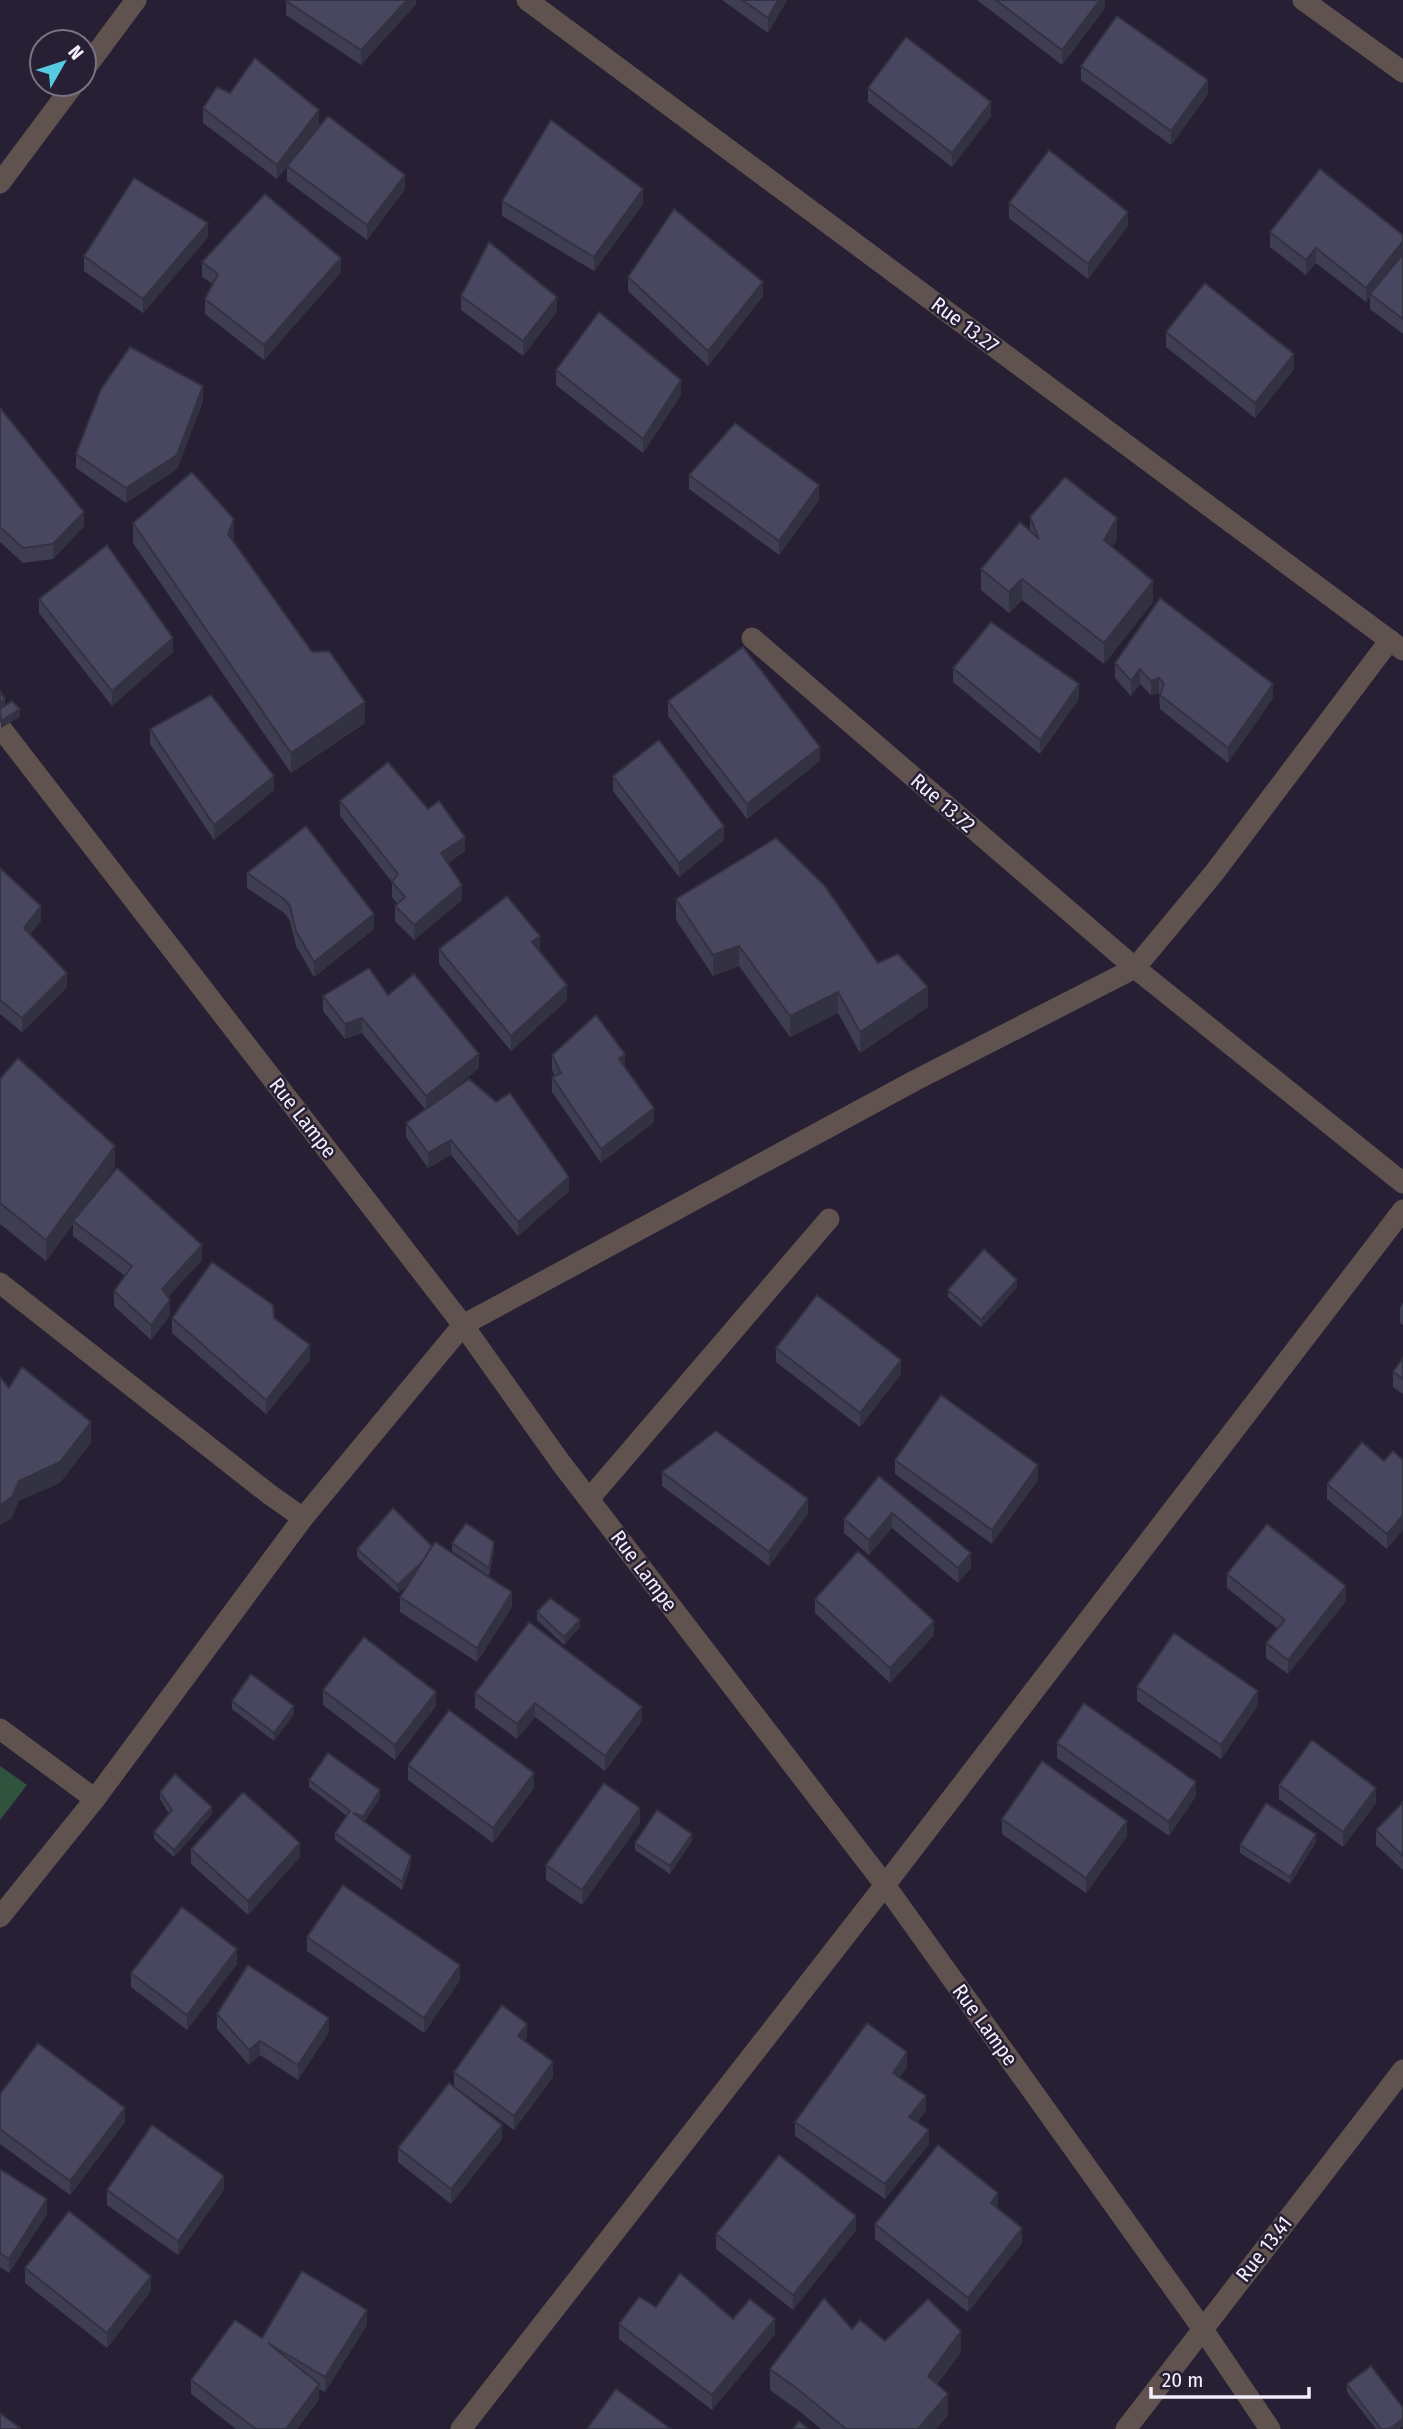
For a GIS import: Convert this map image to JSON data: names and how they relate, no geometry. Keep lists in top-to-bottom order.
{
  "streets": {
    "street": [
      "Rue 13.27",
      "Rue 13.72",
      "Rue Lampe",
      "Rue 13.41"
    ]
  },
  "crossings": [
    ["Rue Lampe", "Rue 13.41"]
  ],
  "scale_bar": "20 m",
  "north": "top right"
}
